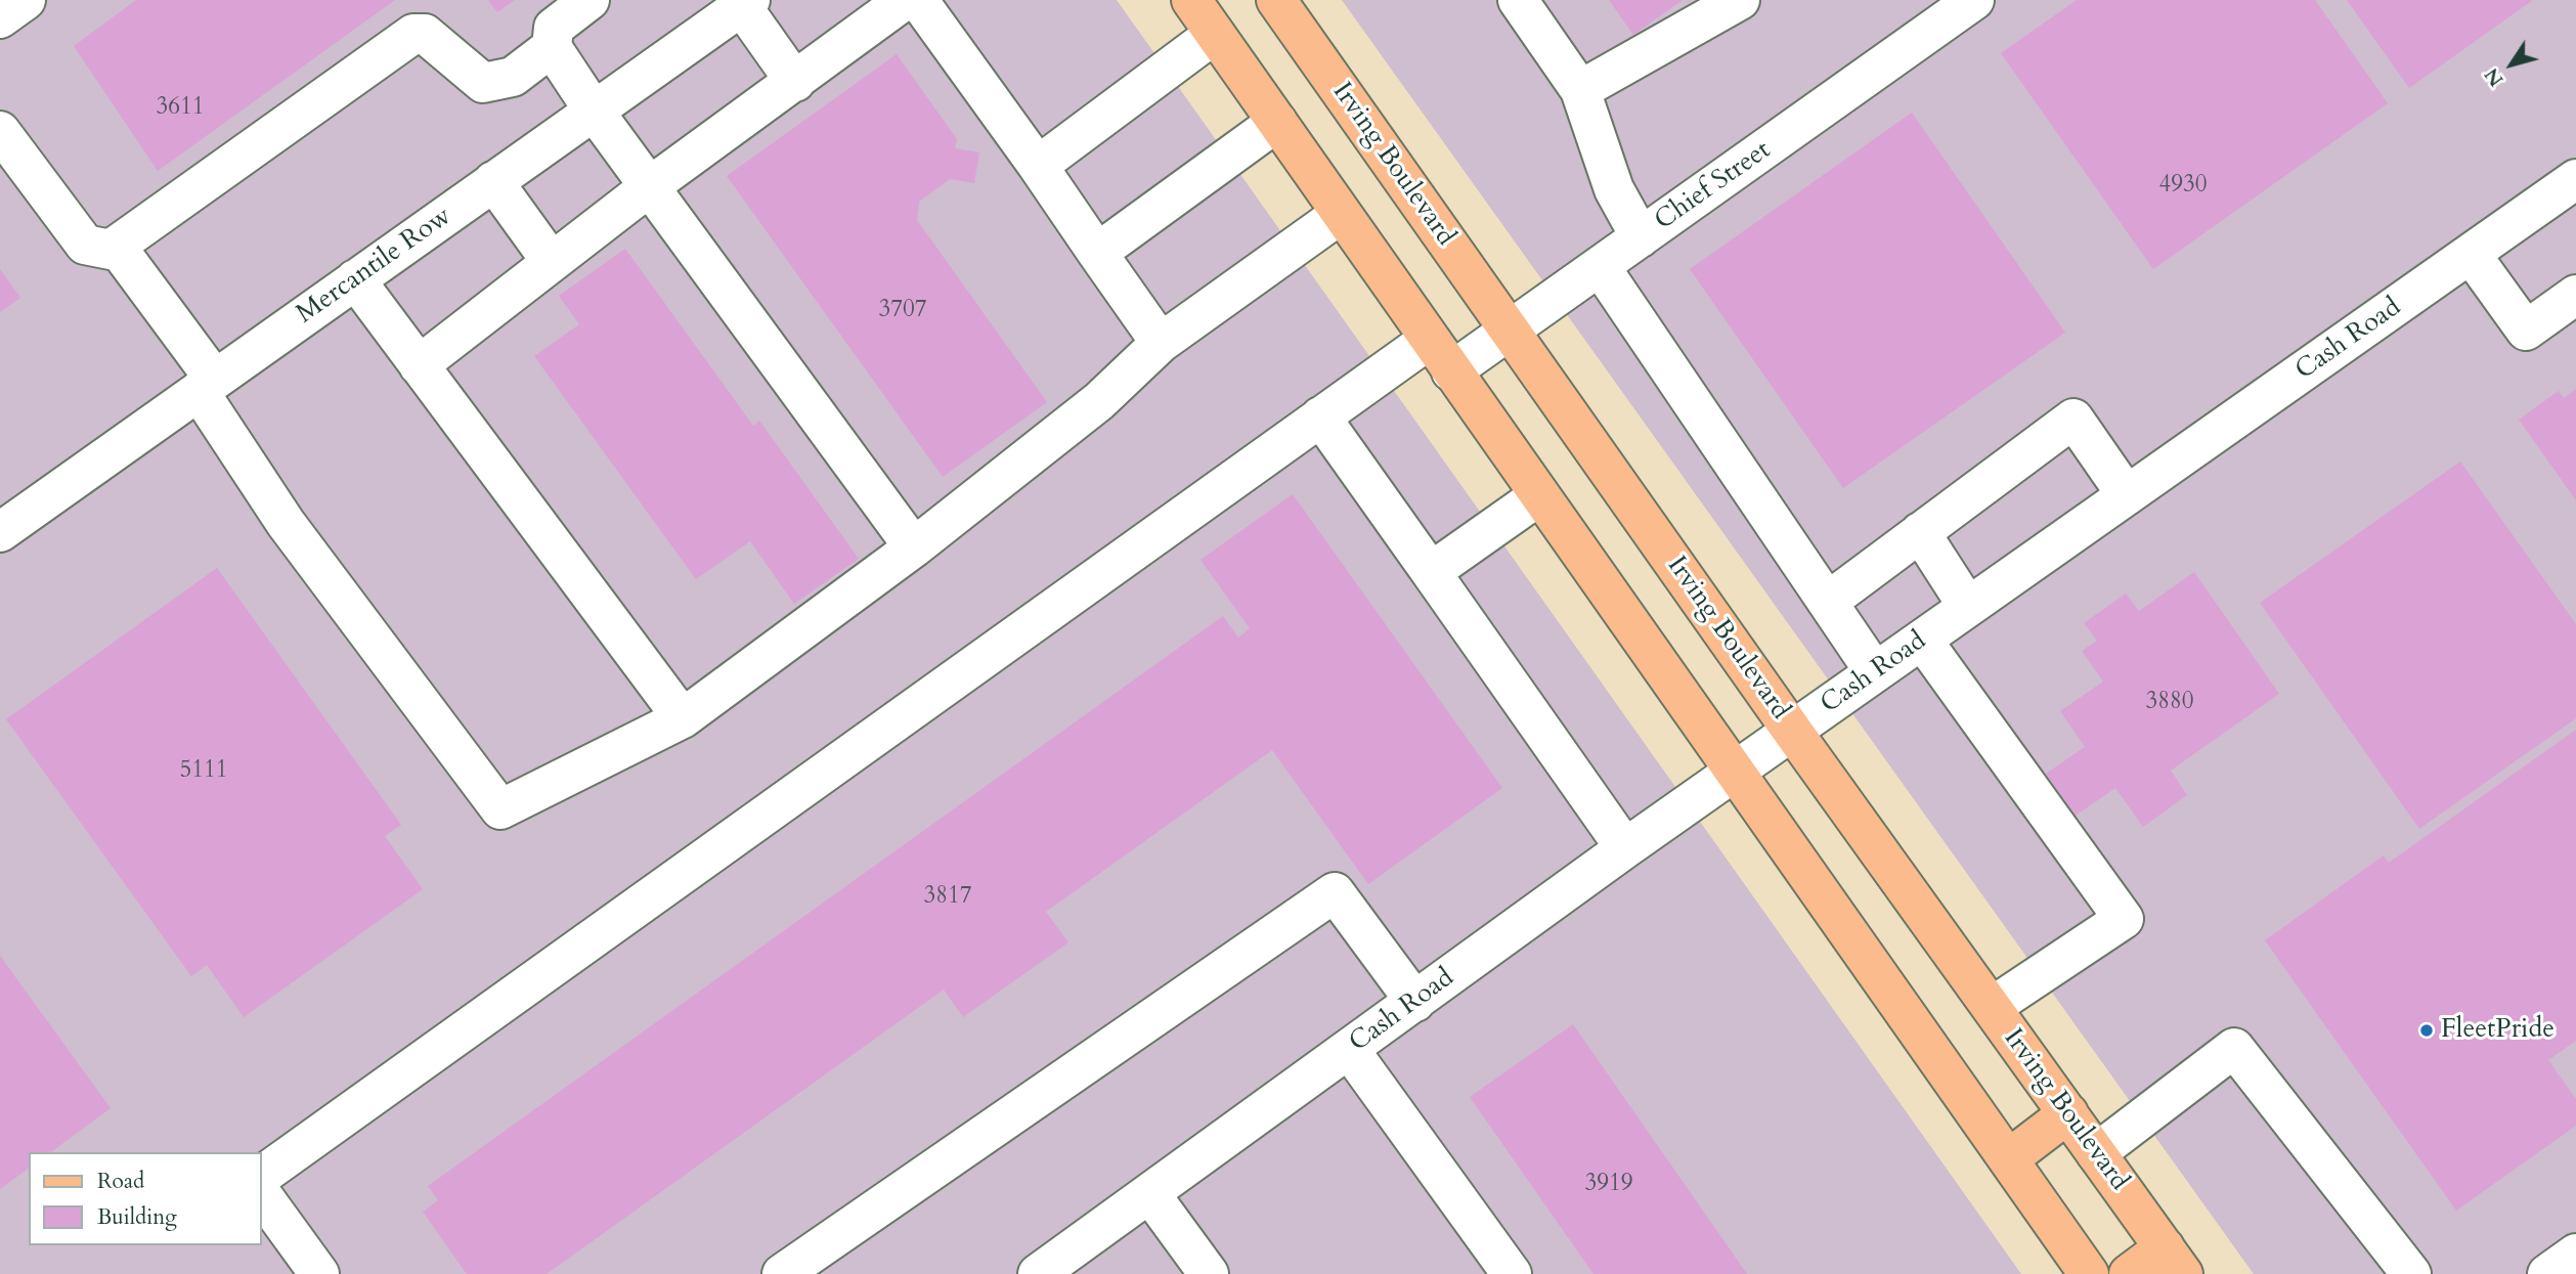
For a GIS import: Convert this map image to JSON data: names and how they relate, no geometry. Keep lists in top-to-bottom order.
{
  "streets": {
    "main road": ["Irving Boulevard"],
    "street": ["Chief Street", "Mercantile Row", "Cash Road"]
  },
  "crossings": [
    ["Irving Boulevard", "Chief Street"],
    ["Irving Boulevard", "Cash Road"]
  ],
  "places": ["FleetPride"],
  "house_numbers": [
    "3611",
    "4930",
    "3707",
    "3880",
    "5111",
    "3817",
    "3919"
  ],
  "legend": ["Road", "Building"],
  "north": "bottom left"
}
